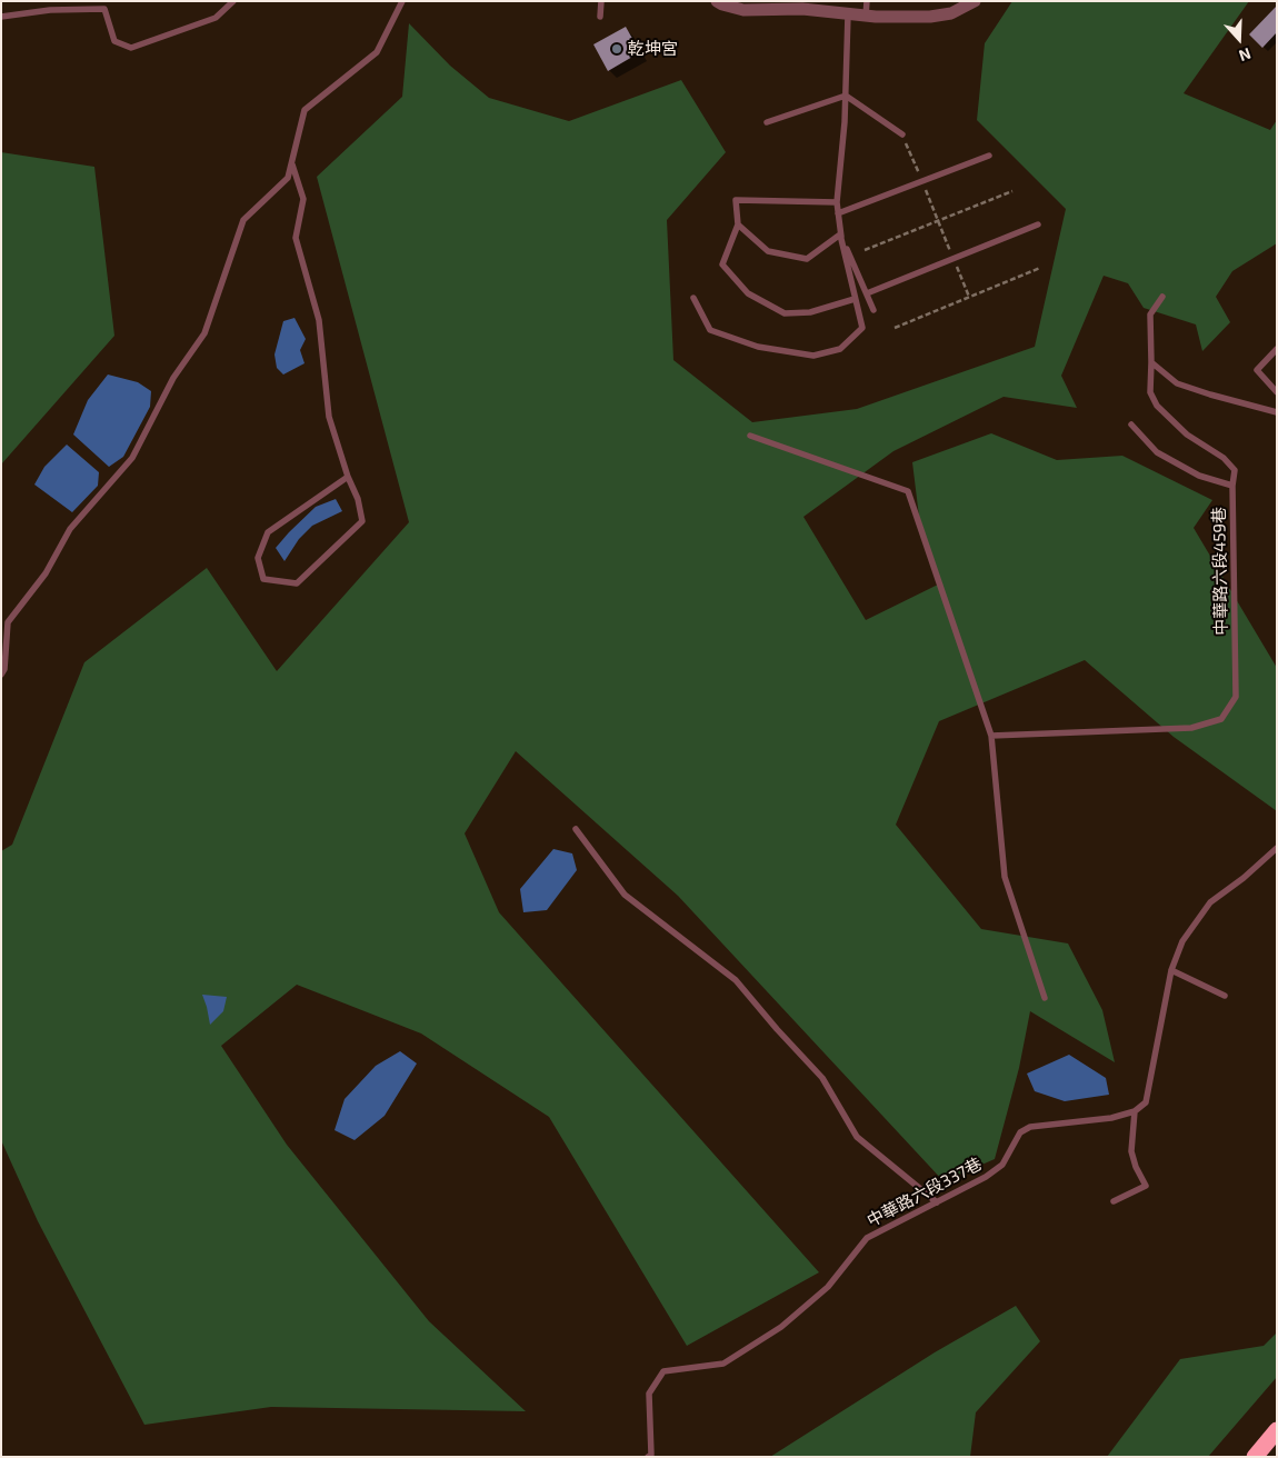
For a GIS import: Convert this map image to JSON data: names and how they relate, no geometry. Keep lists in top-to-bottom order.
{
  "streets": {
    "lane": ["中華路六段459巷", "中華路六段337巷"]
  },
  "places": ["乾坤宮"],
  "north": "bottom"
}
